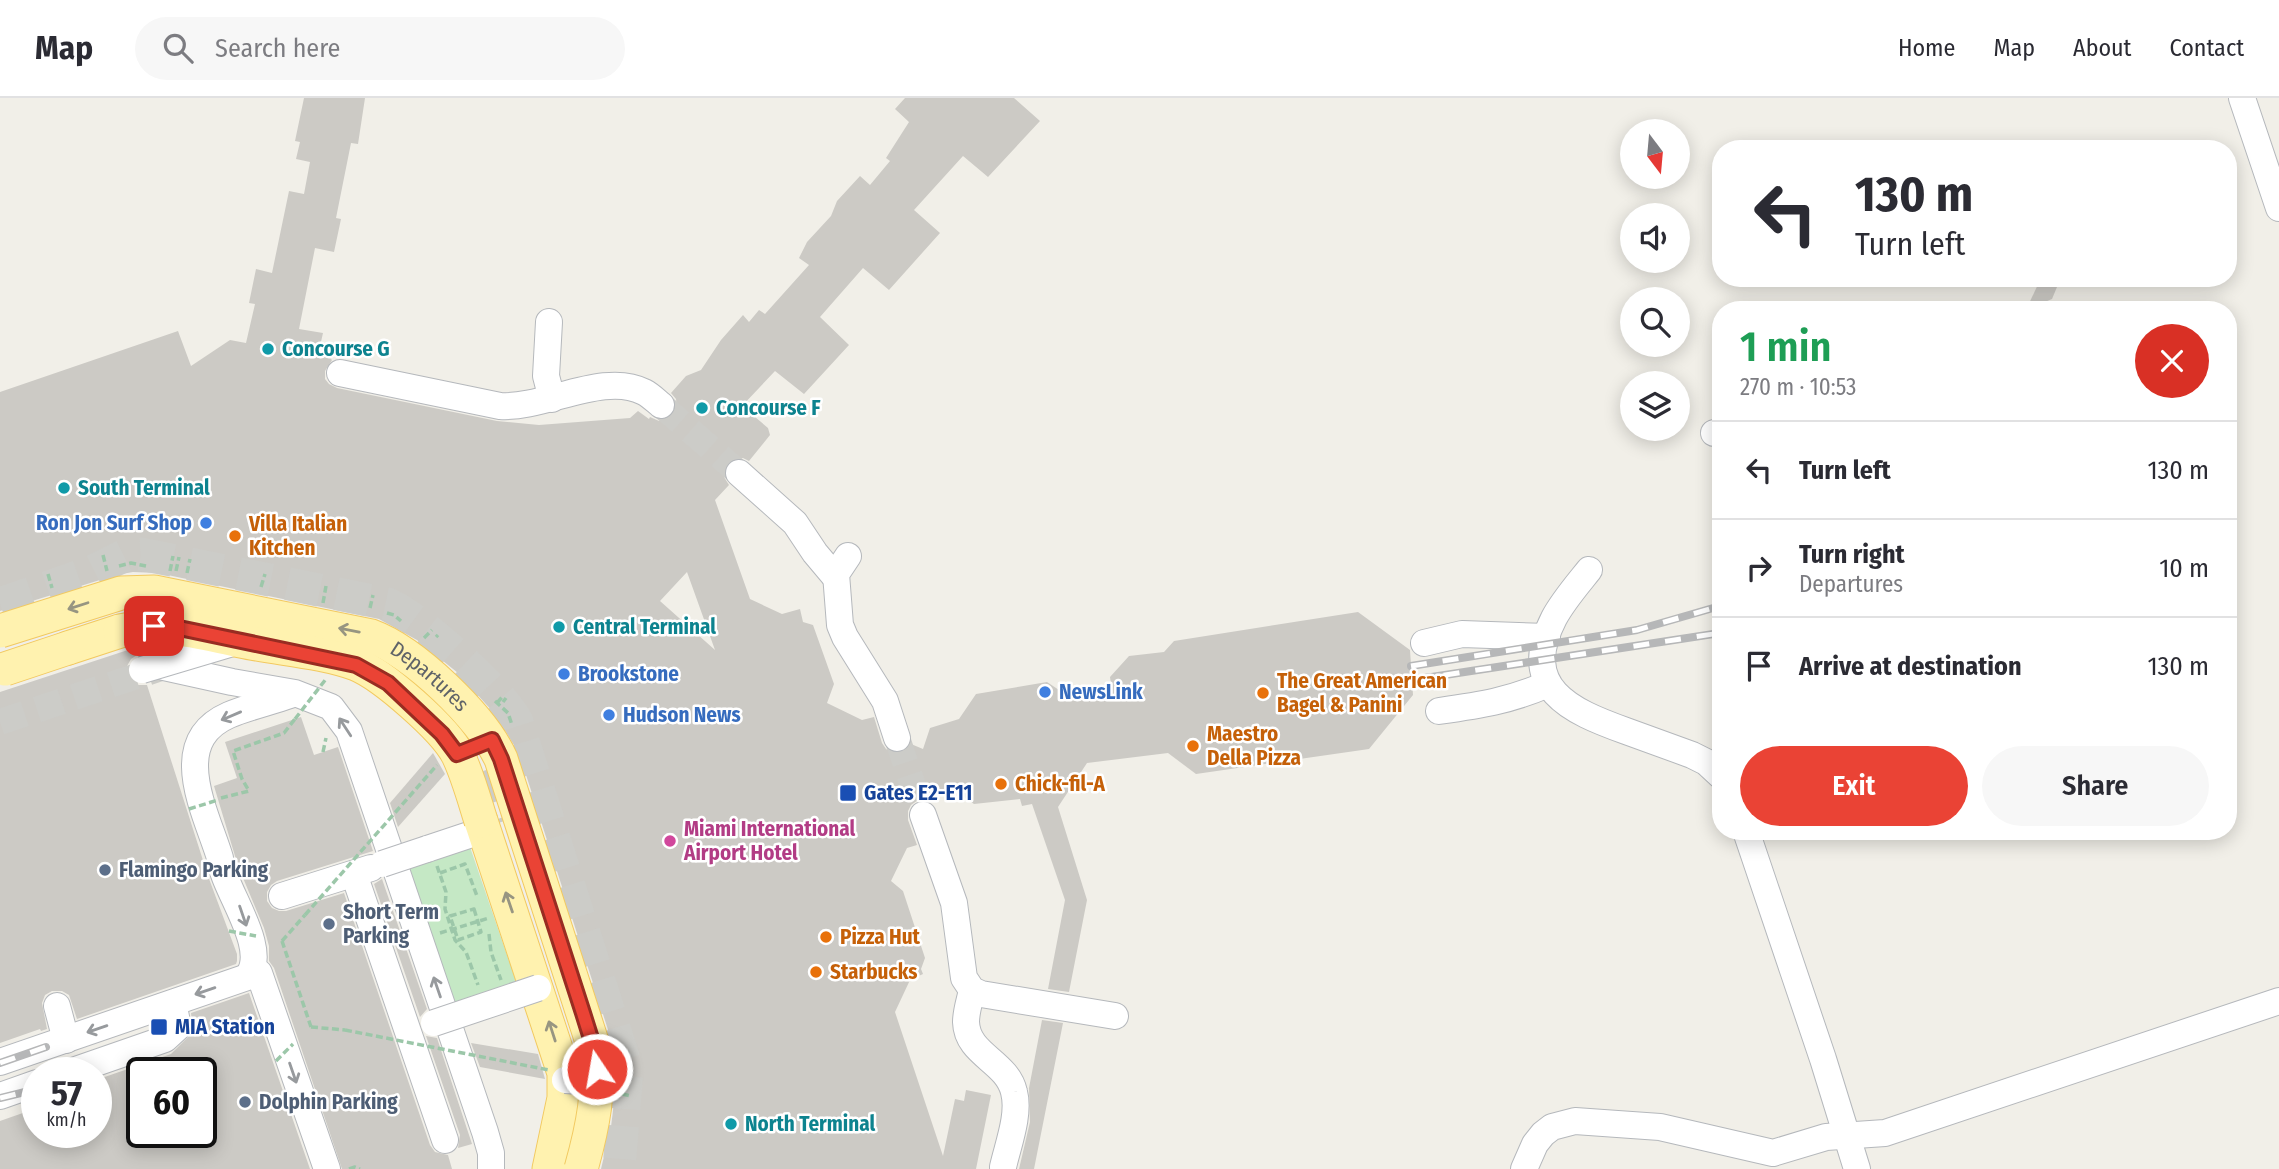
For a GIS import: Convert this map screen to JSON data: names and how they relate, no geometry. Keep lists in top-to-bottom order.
{
  "streets": {
    "main road": ["Departures"]
  },
  "places": {
    "other": [
      "Concourse G",
      "Concourse F",
      "South Terminal",
      "Ron Jon Surf Shop",
      "Villa Italian Kitchen",
      "Central Terminal",
      "Brookstone",
      "NewsLink",
      "The Great American Bagel & Panini",
      "Hudson News",
      "Maestro Della Pizza",
      "Chick-fil-A",
      "Miami International Airport Hotel",
      "Flamingo Parking",
      "Short Term Parking",
      "Pizza Hut",
      "Starbucks",
      "Dolphin Parking",
      "North Terminal"
    ],
    "transit": ["Gates E2-E11", "MIA Station"]
  },
  "north": "bottom",
  "page": {
    "header": "Map",
    "search": "Search here",
    "nav": [
      "Home",
      "Map",
      "About",
      "Contact"
    ],
    "turn": ["130 m", "Turn left"],
    "heading": ["1 min", "270 m · 10:53"],
    "list": [
      {
        "name": "Turn left",
        "value": "130 m"
      },
      {
        "name": "Turn right",
        "note": "Departures",
        "value": "10 m"
      },
      {
        "name": "Arrive at destination",
        "value": "130 m"
      }
    ],
    "buttons": ["Exit", "Share"],
    "speed": "57 km/h",
    "limit": "60"
  }
}
